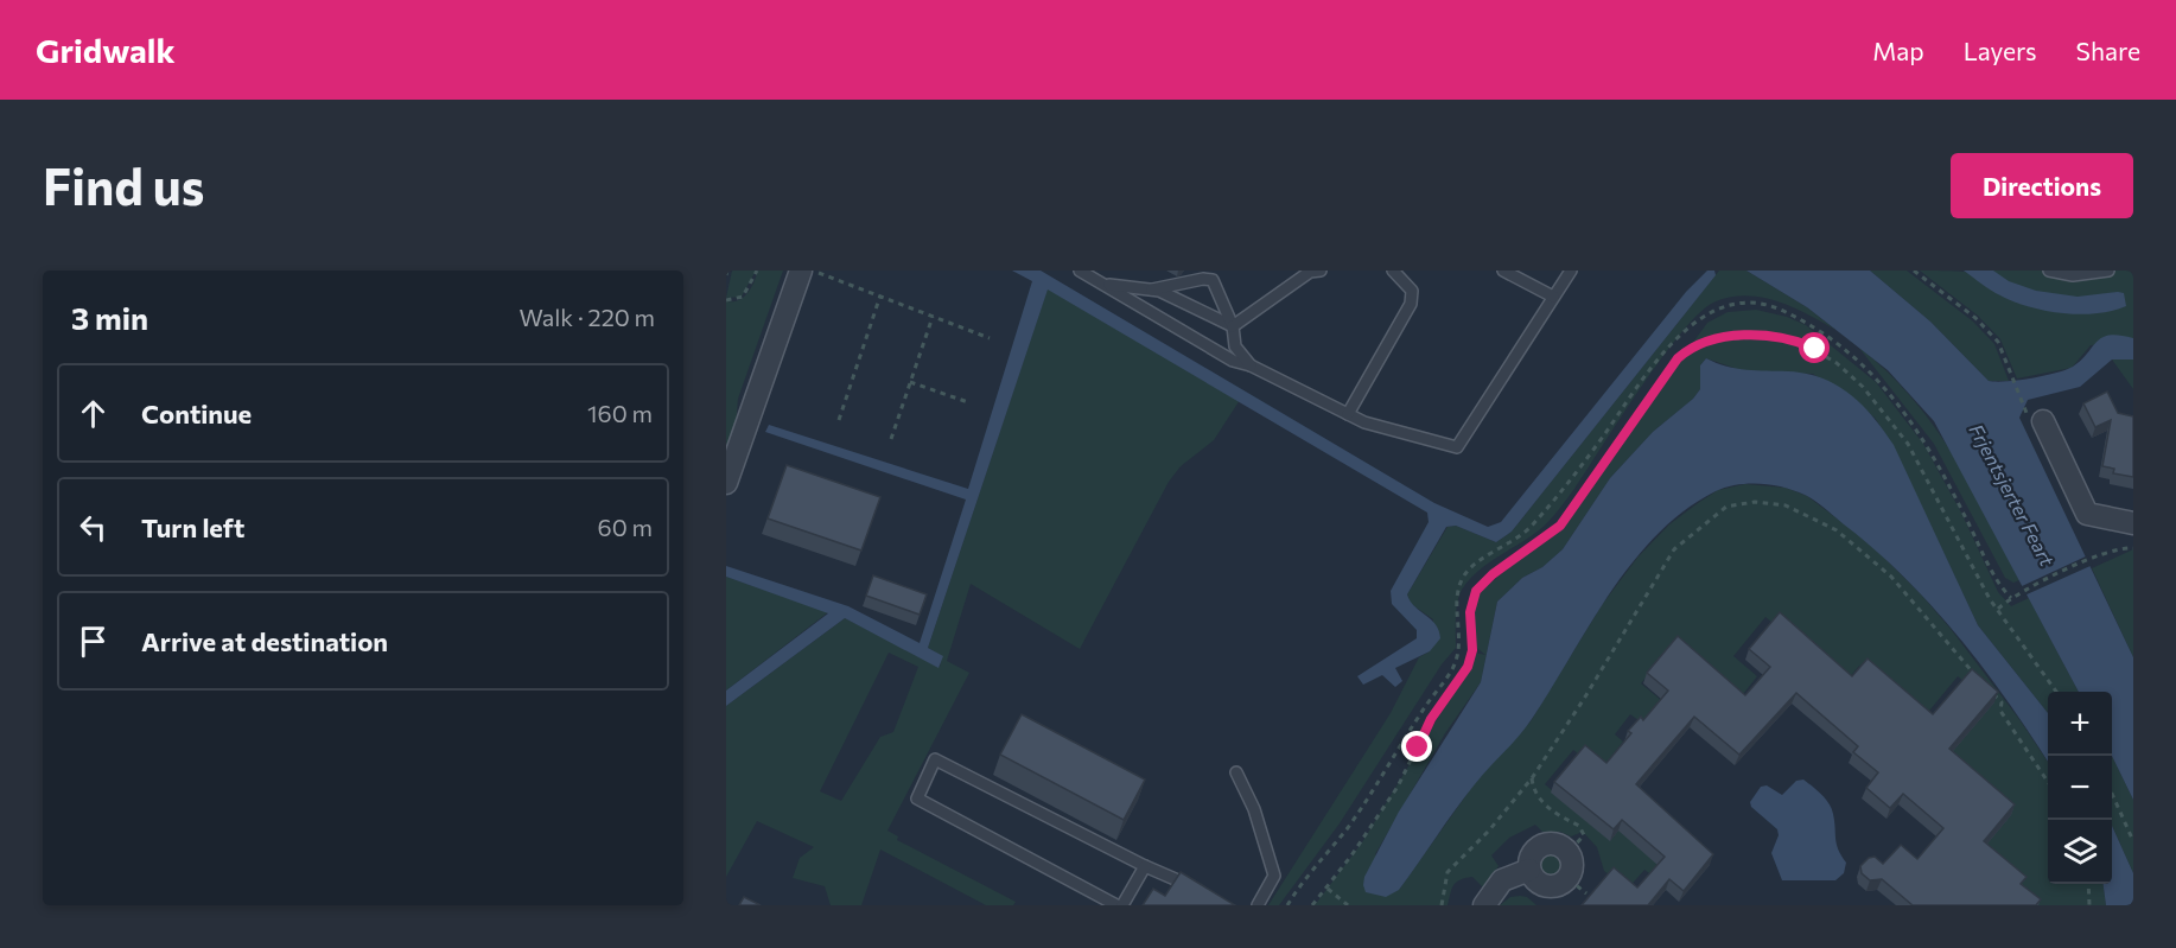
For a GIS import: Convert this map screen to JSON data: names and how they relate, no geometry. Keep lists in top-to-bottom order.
{
  "water": ["Frjentsjerter Feart"],
  "page": {
    "header": "Gridwalk",
    "nav": ["Map", "Layers", "Share"],
    "buttons": "Directions",
    "title": "Find us",
    "heading": ["3 min", "Walk · 220 m"],
    "list": [
      ["Continue", "160 m"],
      ["Turn left", "60 m"],
      "Arrive at destination"
    ],
    "map_buttons": ["+", "−"]
  }
}
